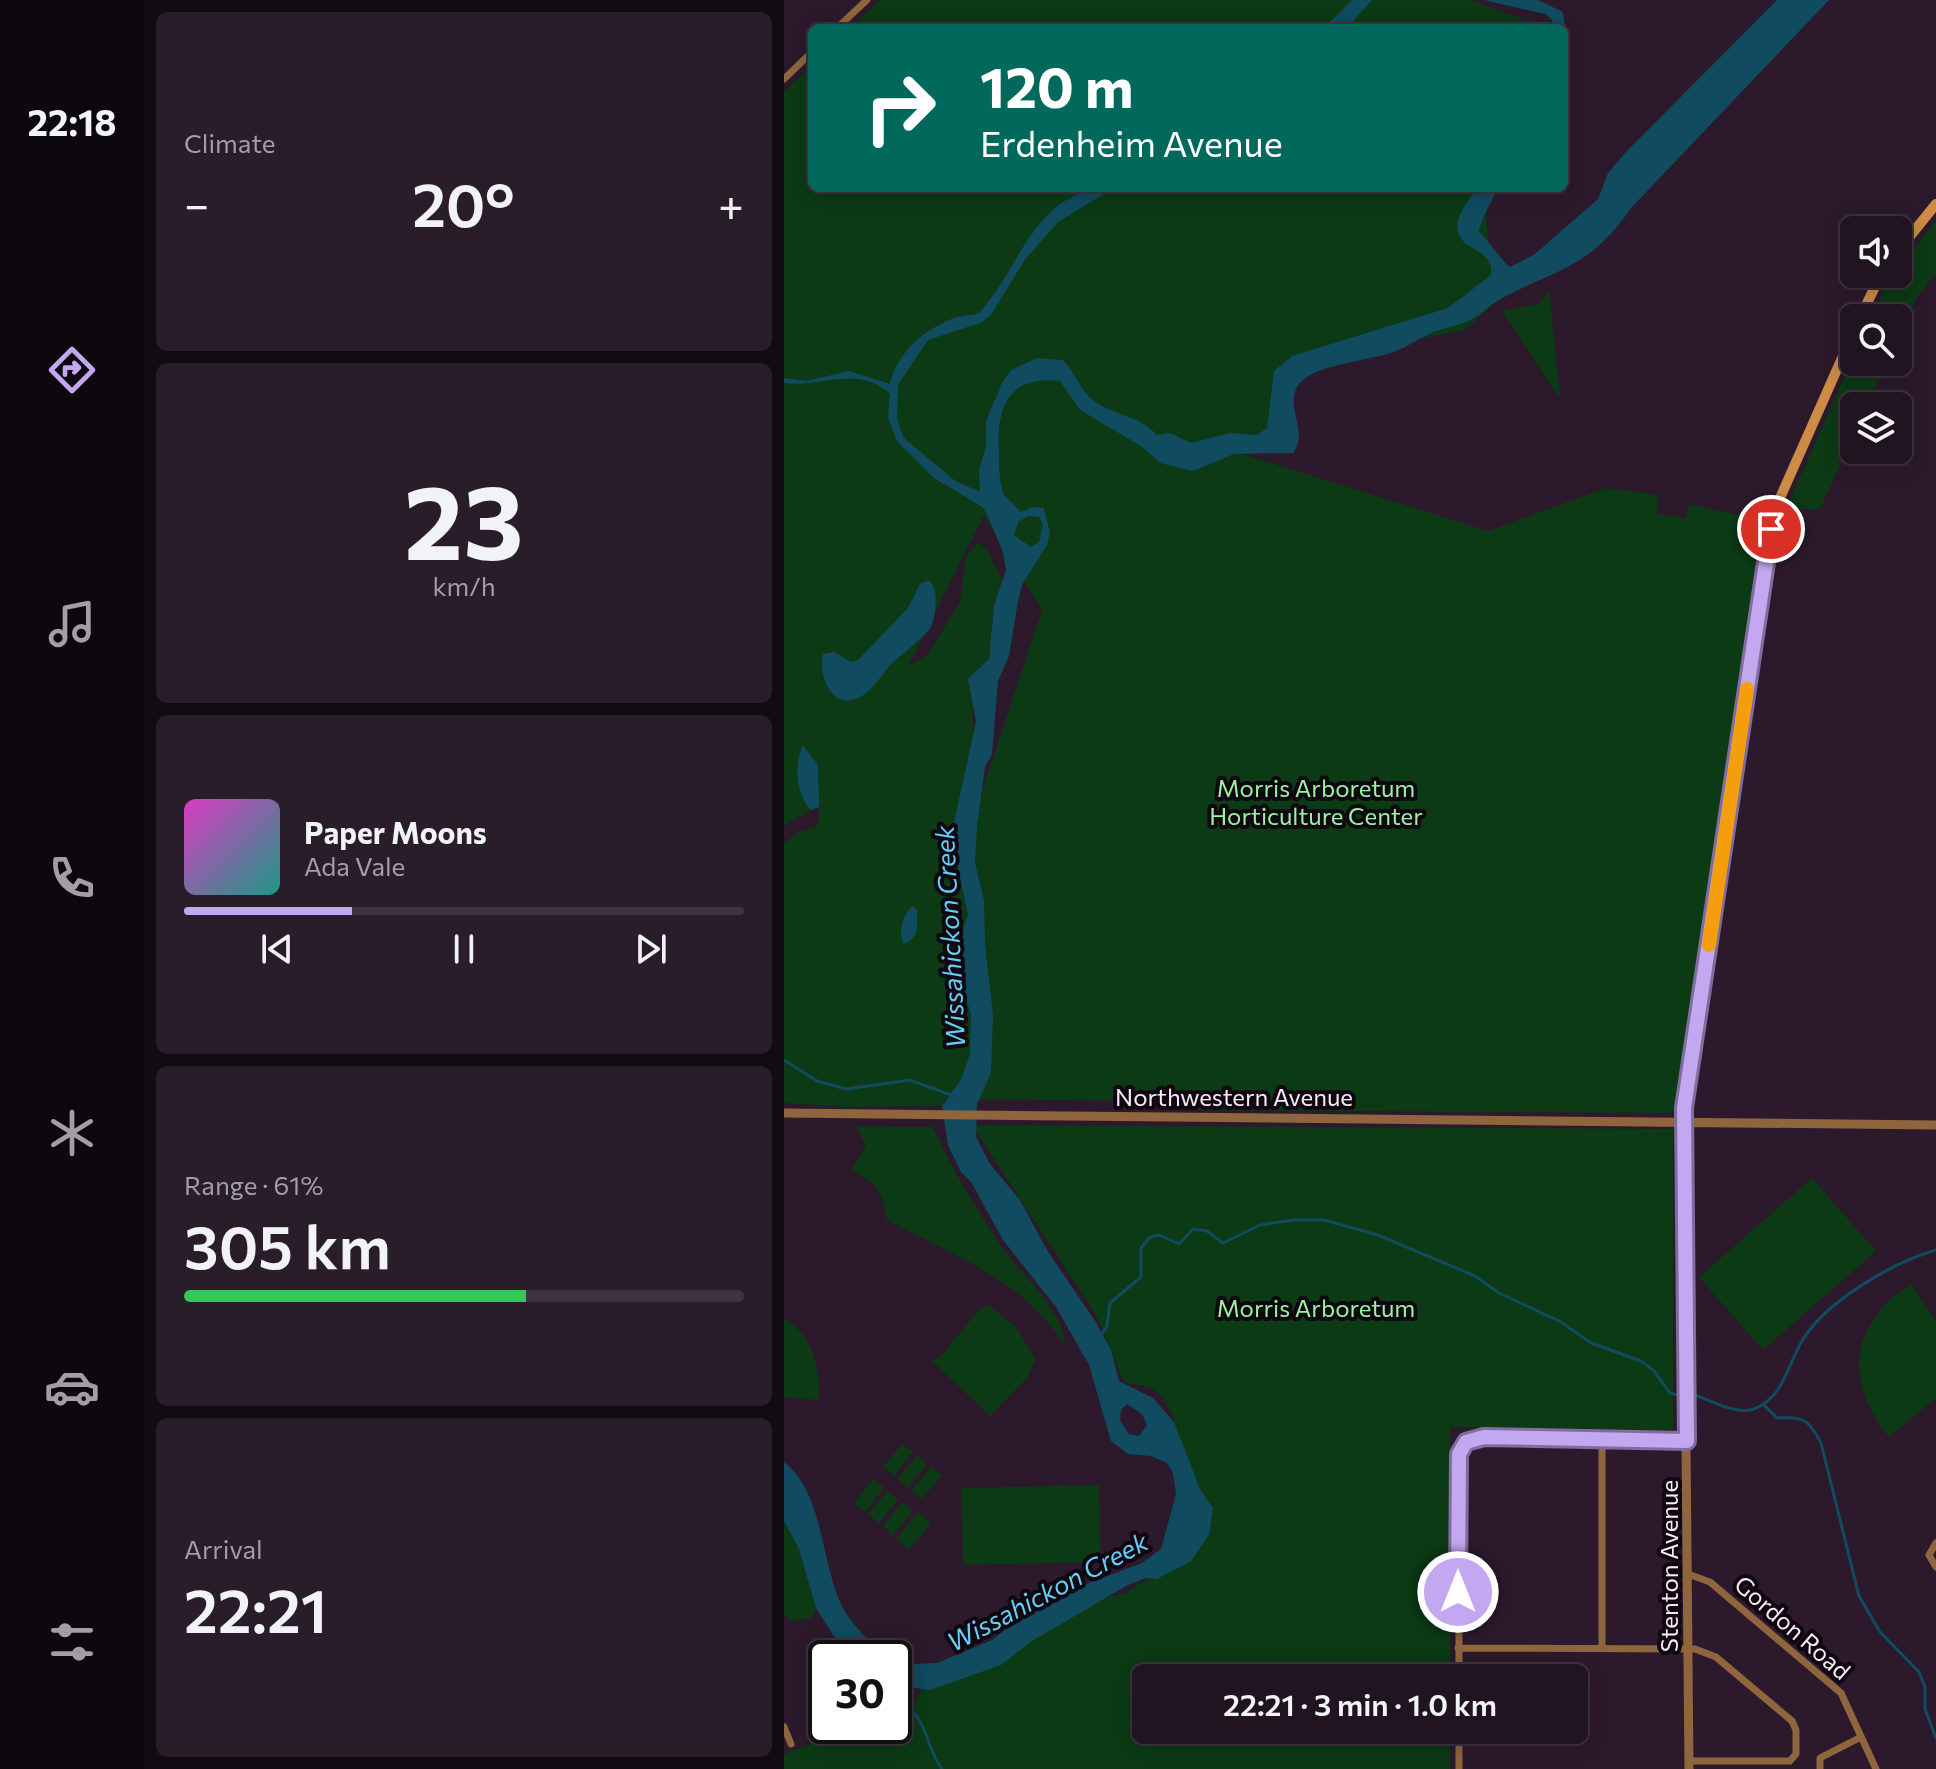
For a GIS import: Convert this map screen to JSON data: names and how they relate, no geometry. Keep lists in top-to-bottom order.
{
  "streets": {
    "main road": ["Stenton Avenue"],
    "street": ["Northwestern Avenue", "Gordon Road"]
  },
  "crossings": [
    ["Northwestern Avenue", "Stenton Avenue"],
    ["Stenton Avenue", "Gordon Road"]
  ],
  "water": ["Wissahickon Creek"],
  "parks": ["Morris Arboretum Horticulture Center", "Morris Arboretum"],
  "page": {
    "tabs": "22:18",
    "tile": [
      "Climate",
      ["23", "km/h"],
      ["Range · 61%", "305 km"],
      ["Arrival", "22:21"]
    ],
    "turn": ["120 m", "Erdenheim Avenue"],
    "heat": ["−", "20°", "+"],
    "song": ["Paper Moons", "Ada Vale"],
    "limit": "30",
    "trip": "22:21 · 3 min · 1.0 km"
  }
}
